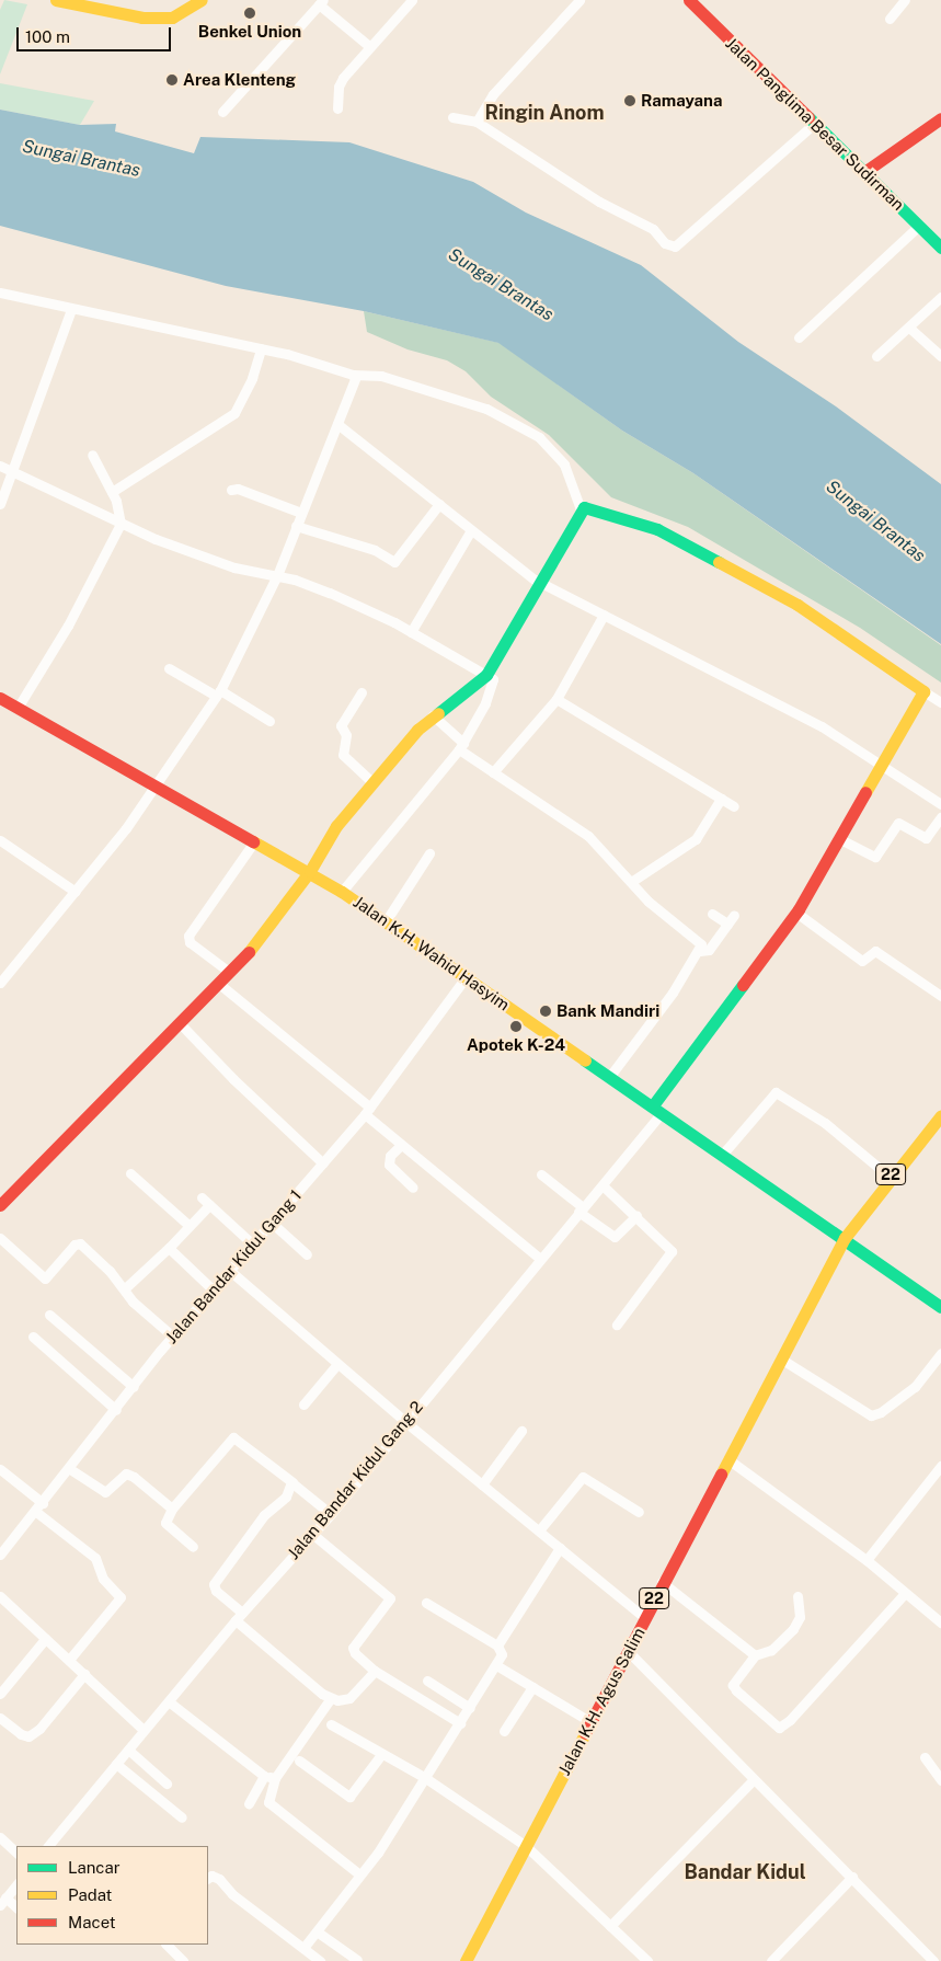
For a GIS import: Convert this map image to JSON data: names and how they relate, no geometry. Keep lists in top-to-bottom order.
{
  "streets": {
    "main road": [
      "Jalan Panglima Besar Sudirman",
      "Jalan K.H. Wahid Hasyim",
      "22",
      "Jalan K.H. Agus Salim"
    ],
    "street": ["Jalan Bandar Kidul Gang 1", "Jalan Bandar Kidul Gang 2"]
  },
  "crossings": [
    ["Jalan K.H. Wahid Hasyim", "22"],
    ["Jalan K.H. Wahid Hasyim", "Jalan Bandar Kidul Gang 1"],
    ["Jalan K.H. Wahid Hasyim", "Jalan Bandar Kidul Gang 2"],
    ["Jalan K.H. Wahid Hasyim", "Jalan K.H. Agus Salim"],
    ["22", "Jalan K.H. Agus Salim"]
  ],
  "districts": ["Ringin Anom", "Bandar Kidul"],
  "water": ["Sungai Brantas"],
  "places": [
    "Benkel Union",
    "Area Klenteng",
    "Ramayana",
    "Bank Mandiri",
    "Apotek K-24"
  ],
  "legend": ["Lancar", "Padat", "Macet"],
  "scale_bar": "100 m"
}
